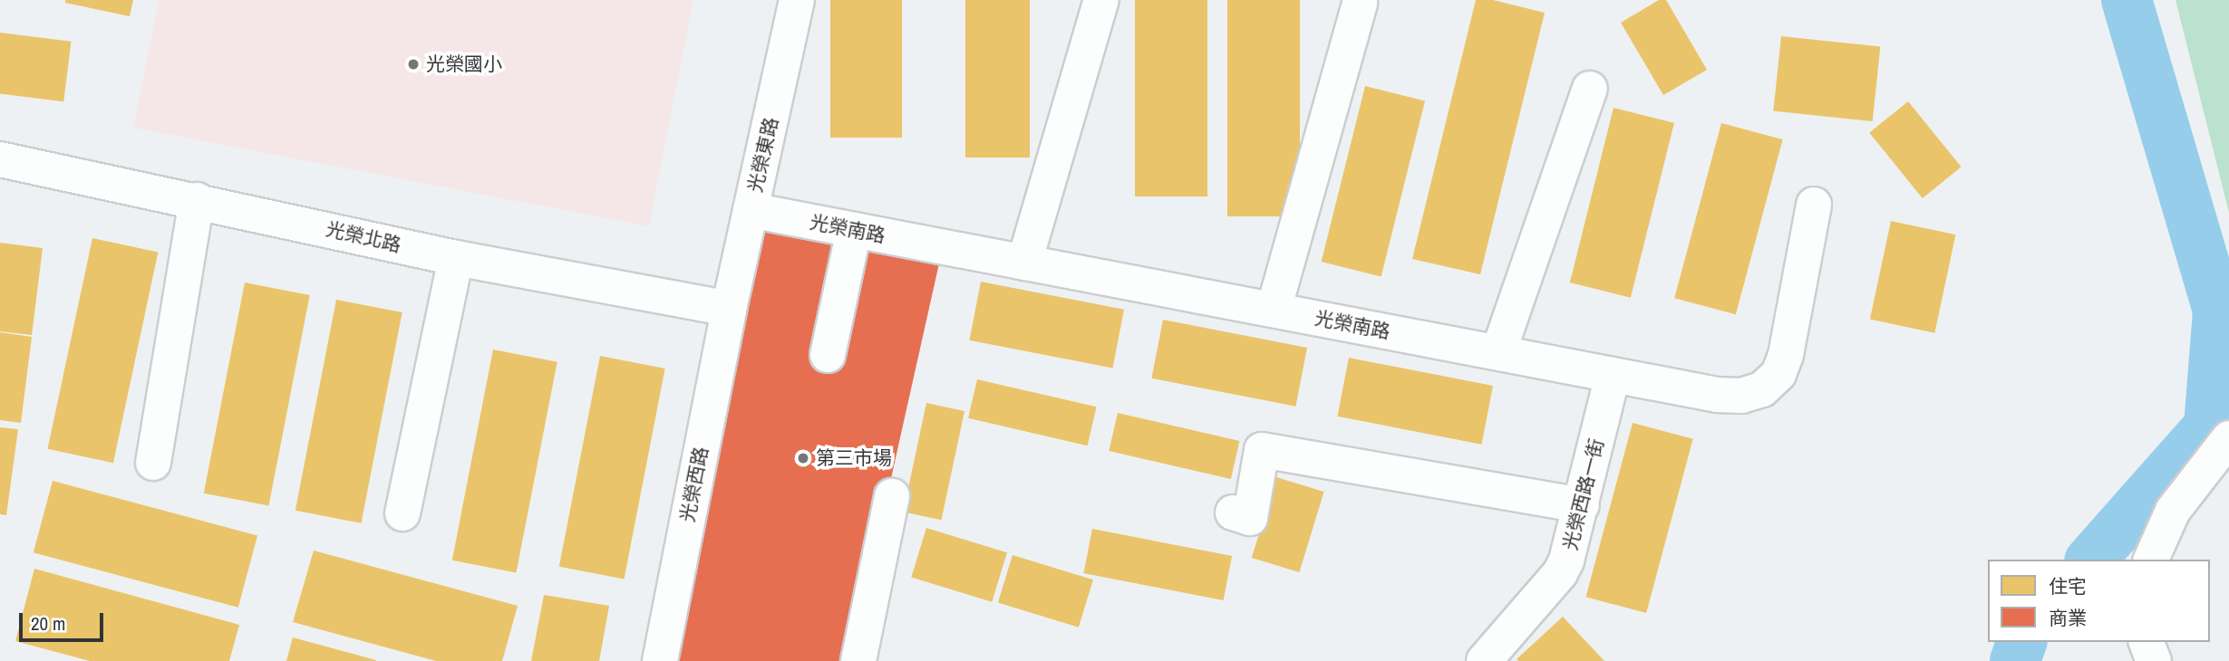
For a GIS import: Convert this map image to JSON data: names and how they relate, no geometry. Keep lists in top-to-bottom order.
{
  "streets": {
    "street": [
      "光榮東路",
      "光榮南路",
      "光榮北路",
      "光榮西路",
      "光榮西路一街"
    ]
  },
  "crossings": [
    ["光榮東路", "光榮南路"],
    ["光榮東路", "光榮北路"],
    ["光榮東路", "光榮西路"],
    ["光榮南路", "光榮西路一街"],
    ["光榮北路", "光榮西路"]
  ],
  "places": ["光榮國小", "第三市場"],
  "legend": ["住宅", "商業"],
  "scale_bar": "20 m"
}
